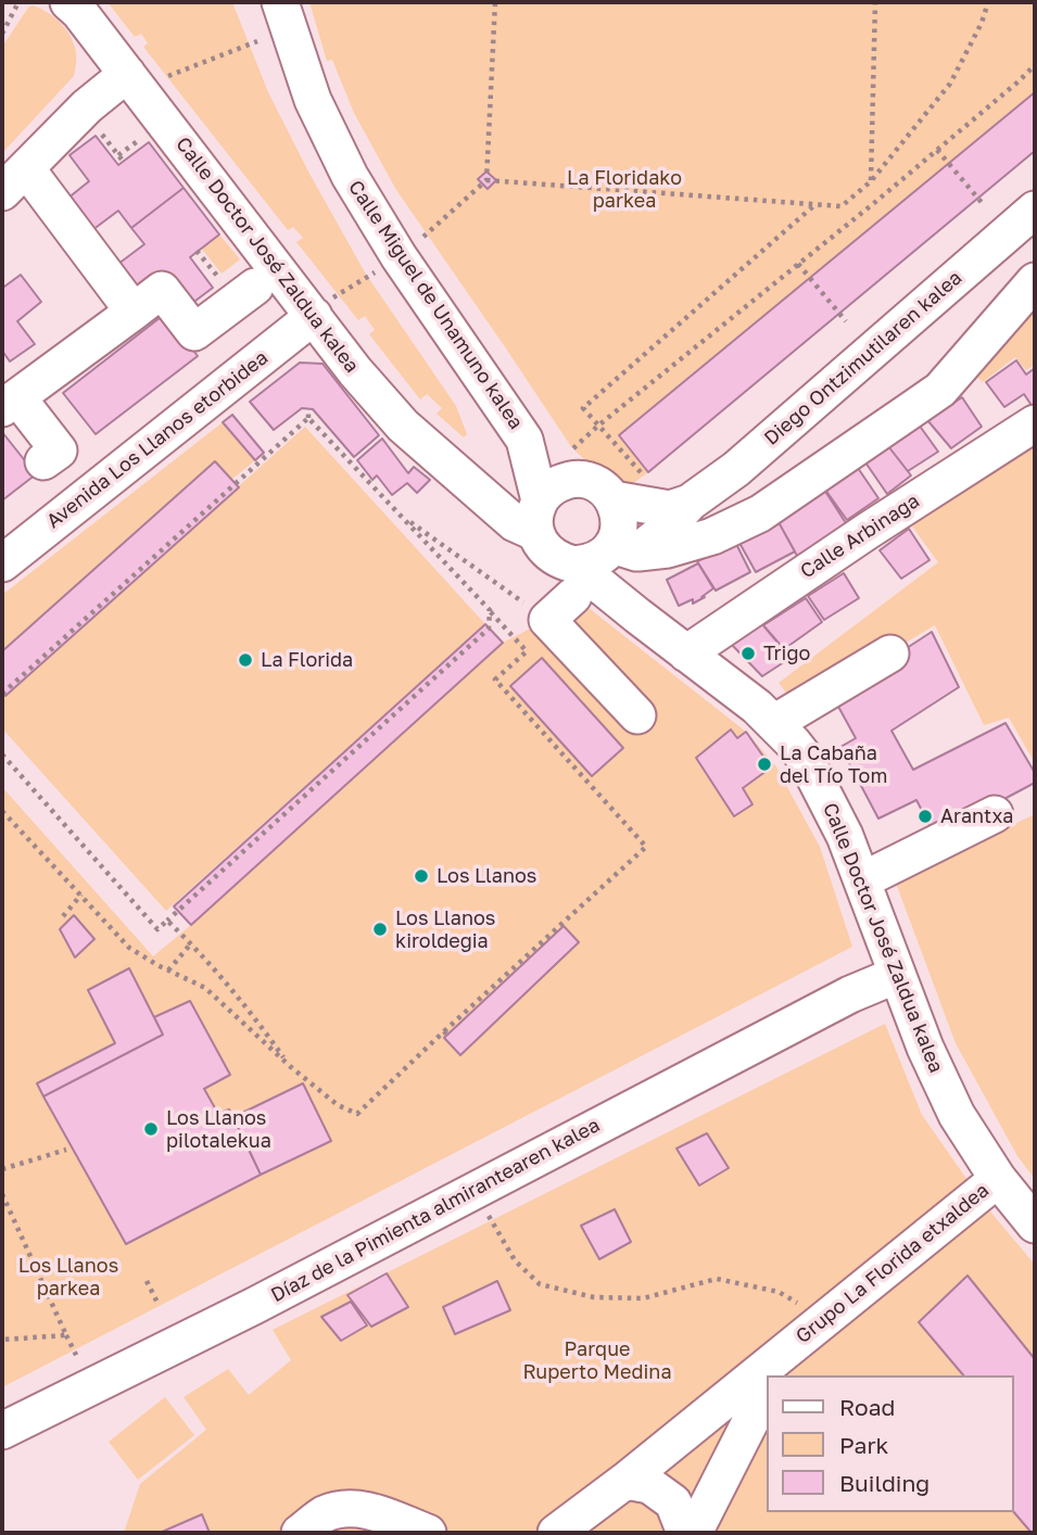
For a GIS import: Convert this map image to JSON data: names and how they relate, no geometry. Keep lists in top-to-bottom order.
{
  "streets": {
    "street": [
      "Calle Doctor José Zaldua kalea",
      "Calle Miguel de Unamuno kalea",
      "Diego Ontzimutilaren kalea",
      "Avenida Los Llanos etorbidea",
      "Calle Arbinaga",
      "Díaz de la Pimienta almirantearen kalea",
      "Grupo La Florida etxaldea"
    ]
  },
  "crossings": [
    ["Calle Doctor José Zaldua kalea", "Diego Ontzimutilaren kalea"],
    ["Calle Doctor José Zaldua kalea", "Avenida Los Llanos etorbidea"],
    ["Calle Doctor José Zaldua kalea", "Calle Arbinaga"],
    ["Calle Doctor José Zaldua kalea", "Díaz de la Pimienta almirantearen kalea"],
    ["Calle Doctor José Zaldua kalea", "Grupo La Florida etxaldea"]
  ],
  "parks": ["La Floridako parkea", "Los Llanos parkea", "Parque Ruperto Medina"],
  "places": [
    "Trigo",
    "La Florida",
    "La Cabaña del Tío Tom",
    "Arantxa",
    "Los Llanos",
    "Los Llanos kiroldegia",
    "Los Llanos pilotalekua"
  ],
  "legend": ["Road", "Park", "Building"]
}
